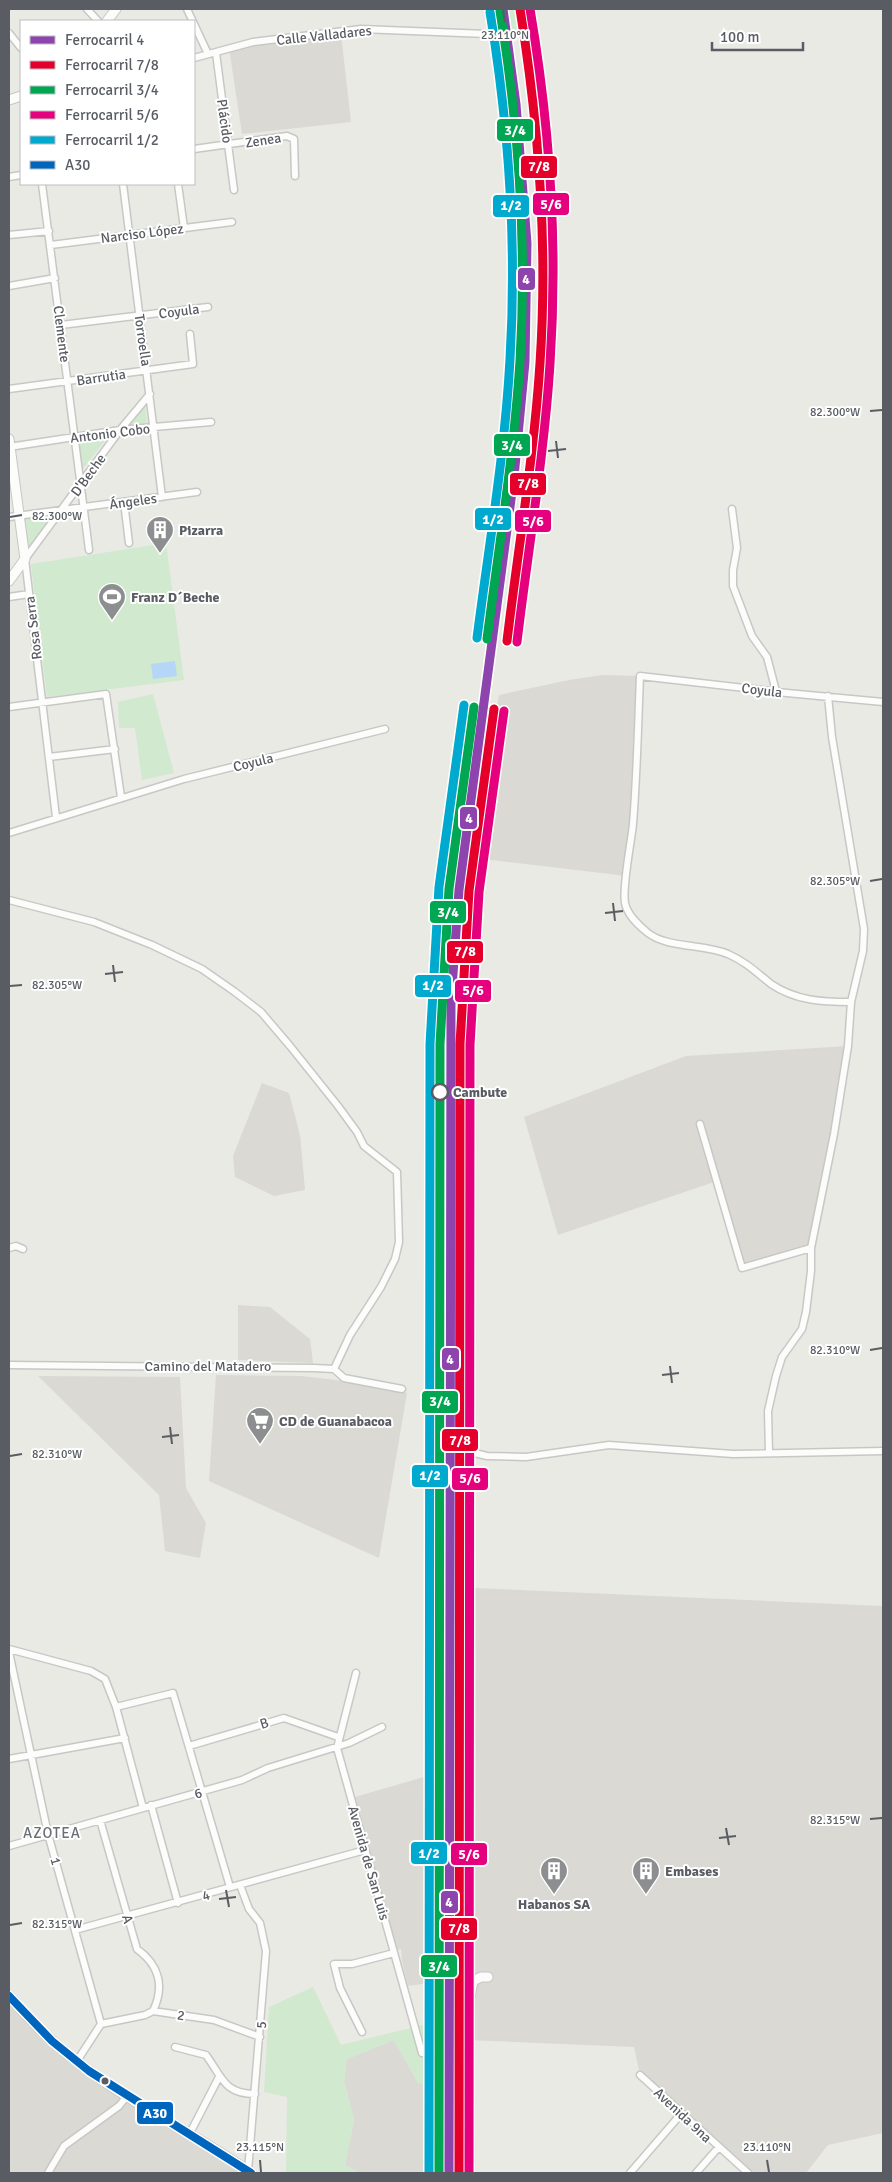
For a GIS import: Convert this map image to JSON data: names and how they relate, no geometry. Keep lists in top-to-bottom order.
{
  "streets": {
    "street": [
      "Calle Valladares",
      "Plácido",
      "Zenea",
      "Narciso López",
      "Coyula",
      "Clemente",
      "Torroella",
      "Barrutia",
      "Antonio Cobo",
      "D'Beche",
      "Ángeles",
      "Rosa Serra",
      "Camino del Matadero",
      "B",
      "6",
      "1",
      "Avenida de San Luis",
      "4",
      "A",
      "2",
      "5",
      "Avenida 9na"
    ]
  },
  "crossings": [
    ["Calle Valladares", "Plácido"],
    ["Plácido", "Zenea"],
    ["Narciso López", "Clemente"],
    ["Narciso López", "Torroella"],
    ["Coyula", "Clemente"],
    ["Coyula", "Torroella"],
    ["Coyula", "Rosa Serra"],
    ["Clemente", "Barrutia"],
    ["Clemente", "Antonio Cobo"],
    ["Clemente", "D'Beche"],
    ["Clemente", "Ángeles"],
    ["Torroella", "Barrutia"],
    ["Torroella", "Antonio Cobo"],
    ["Torroella", "D'Beche"],
    ["Torroella", "Ángeles"],
    ["Antonio Cobo", "D'Beche"],
    ["Antonio Cobo", "Rosa Serra"],
    ["D'Beche", "Ángeles"],
    ["D'Beche", "Rosa Serra"],
    ["Ángeles", "Rosa Serra"],
    ["B", "Avenida de San Luis"],
    ["6", "1"],
    ["6", "Avenida de San Luis"],
    ["6", "A"],
    ["1", "4"],
    ["1", "2"],
    ["Avenida de San Luis", "4"],
    ["4", "A"],
    ["4", "5"],
    ["A", "2"],
    ["2", "5"]
  ],
  "districts": ["AZOTEA"],
  "places": {
    "building": ["Pizarra", "Habanos SA", "Embases"],
    "sports": ["Franz D´Beche"],
    "other": ["Cambute"],
    "supermarket": ["CD de Guanabacoa"]
  },
  "lines": [
    "rail line 4",
    "rail line 7/8",
    "rail line 5/6",
    "rail line 3/4",
    "rail line 1/2",
    "transit line A30"
  ],
  "legend": [
    "Ferrocarril 4",
    "Ferrocarril 7/8",
    "Ferrocarril 3/4",
    "Ferrocarril 5/6",
    "Ferrocarril 1/2",
    "A30"
  ],
  "scale_bar": "100 m",
  "coordinates": [
    "23.110°N",
    "82.300°W",
    "82.305°W",
    "82.310°W",
    "82.315°W",
    "23.115°N"
  ]
}
